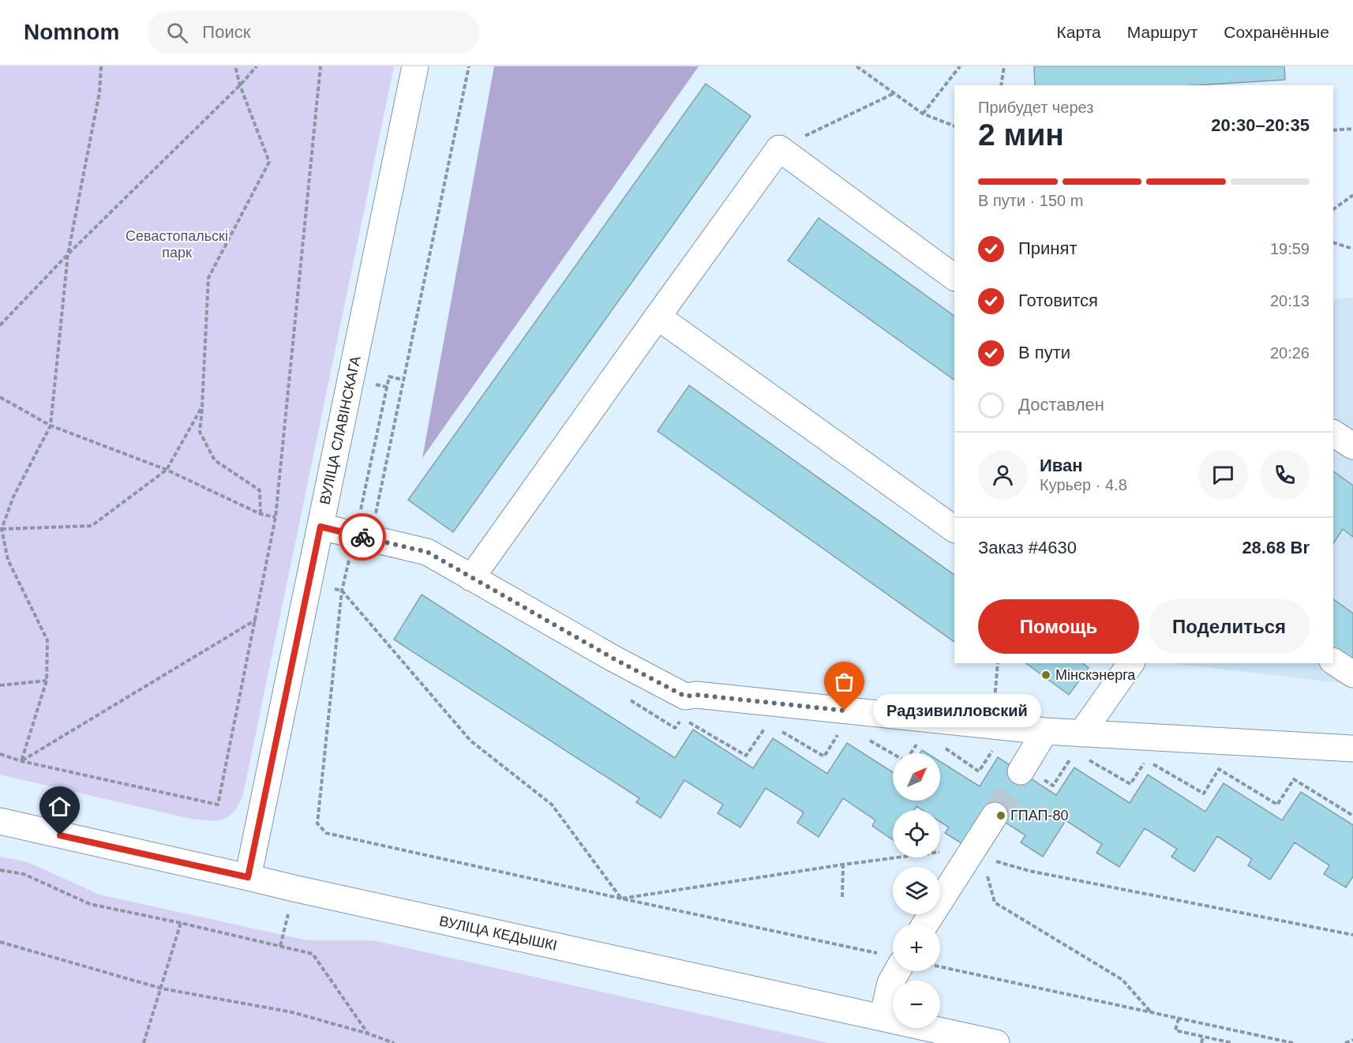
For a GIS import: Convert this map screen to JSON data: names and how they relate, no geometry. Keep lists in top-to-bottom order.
{
  "streets": {
    "street": ["ВУЛІЦА СЛАВІНСКАГА", "ВУЛІЦА КЕДЫШКІ"]
  },
  "crossings": [
    ["ВУЛІЦА СЛАВІНСКАГА", "ВУЛІЦА КЕДЫШКІ"]
  ],
  "parks": ["Севастопальскі парк"],
  "places": ["Мінскэнерга", "Радзивилловский", "ГПАП-80"],
  "north": "top right",
  "page": {
    "header": "Nomnom",
    "search": "Поиск",
    "nav": ["Карта", "Маршрут", "Сохранённые"],
    "heading": ["2 мин", "Прибудет через", "20:30–20:35"],
    "panel": [
      "Иван",
      "Курьер · 4.8",
      "Заказ #4630",
      "28.68 Br"
    ],
    "bar": "В пути · 150 m",
    "list": [
      ["Принят", "19:59"],
      ["Готовится", "20:13"],
      ["В пути", "20:26"],
      "Доставлен"
    ],
    "buttons": ["Помощь", "Поделиться"],
    "bubble": "Радзивилловский",
    "map_buttons": ["+", "−"]
  }
}
